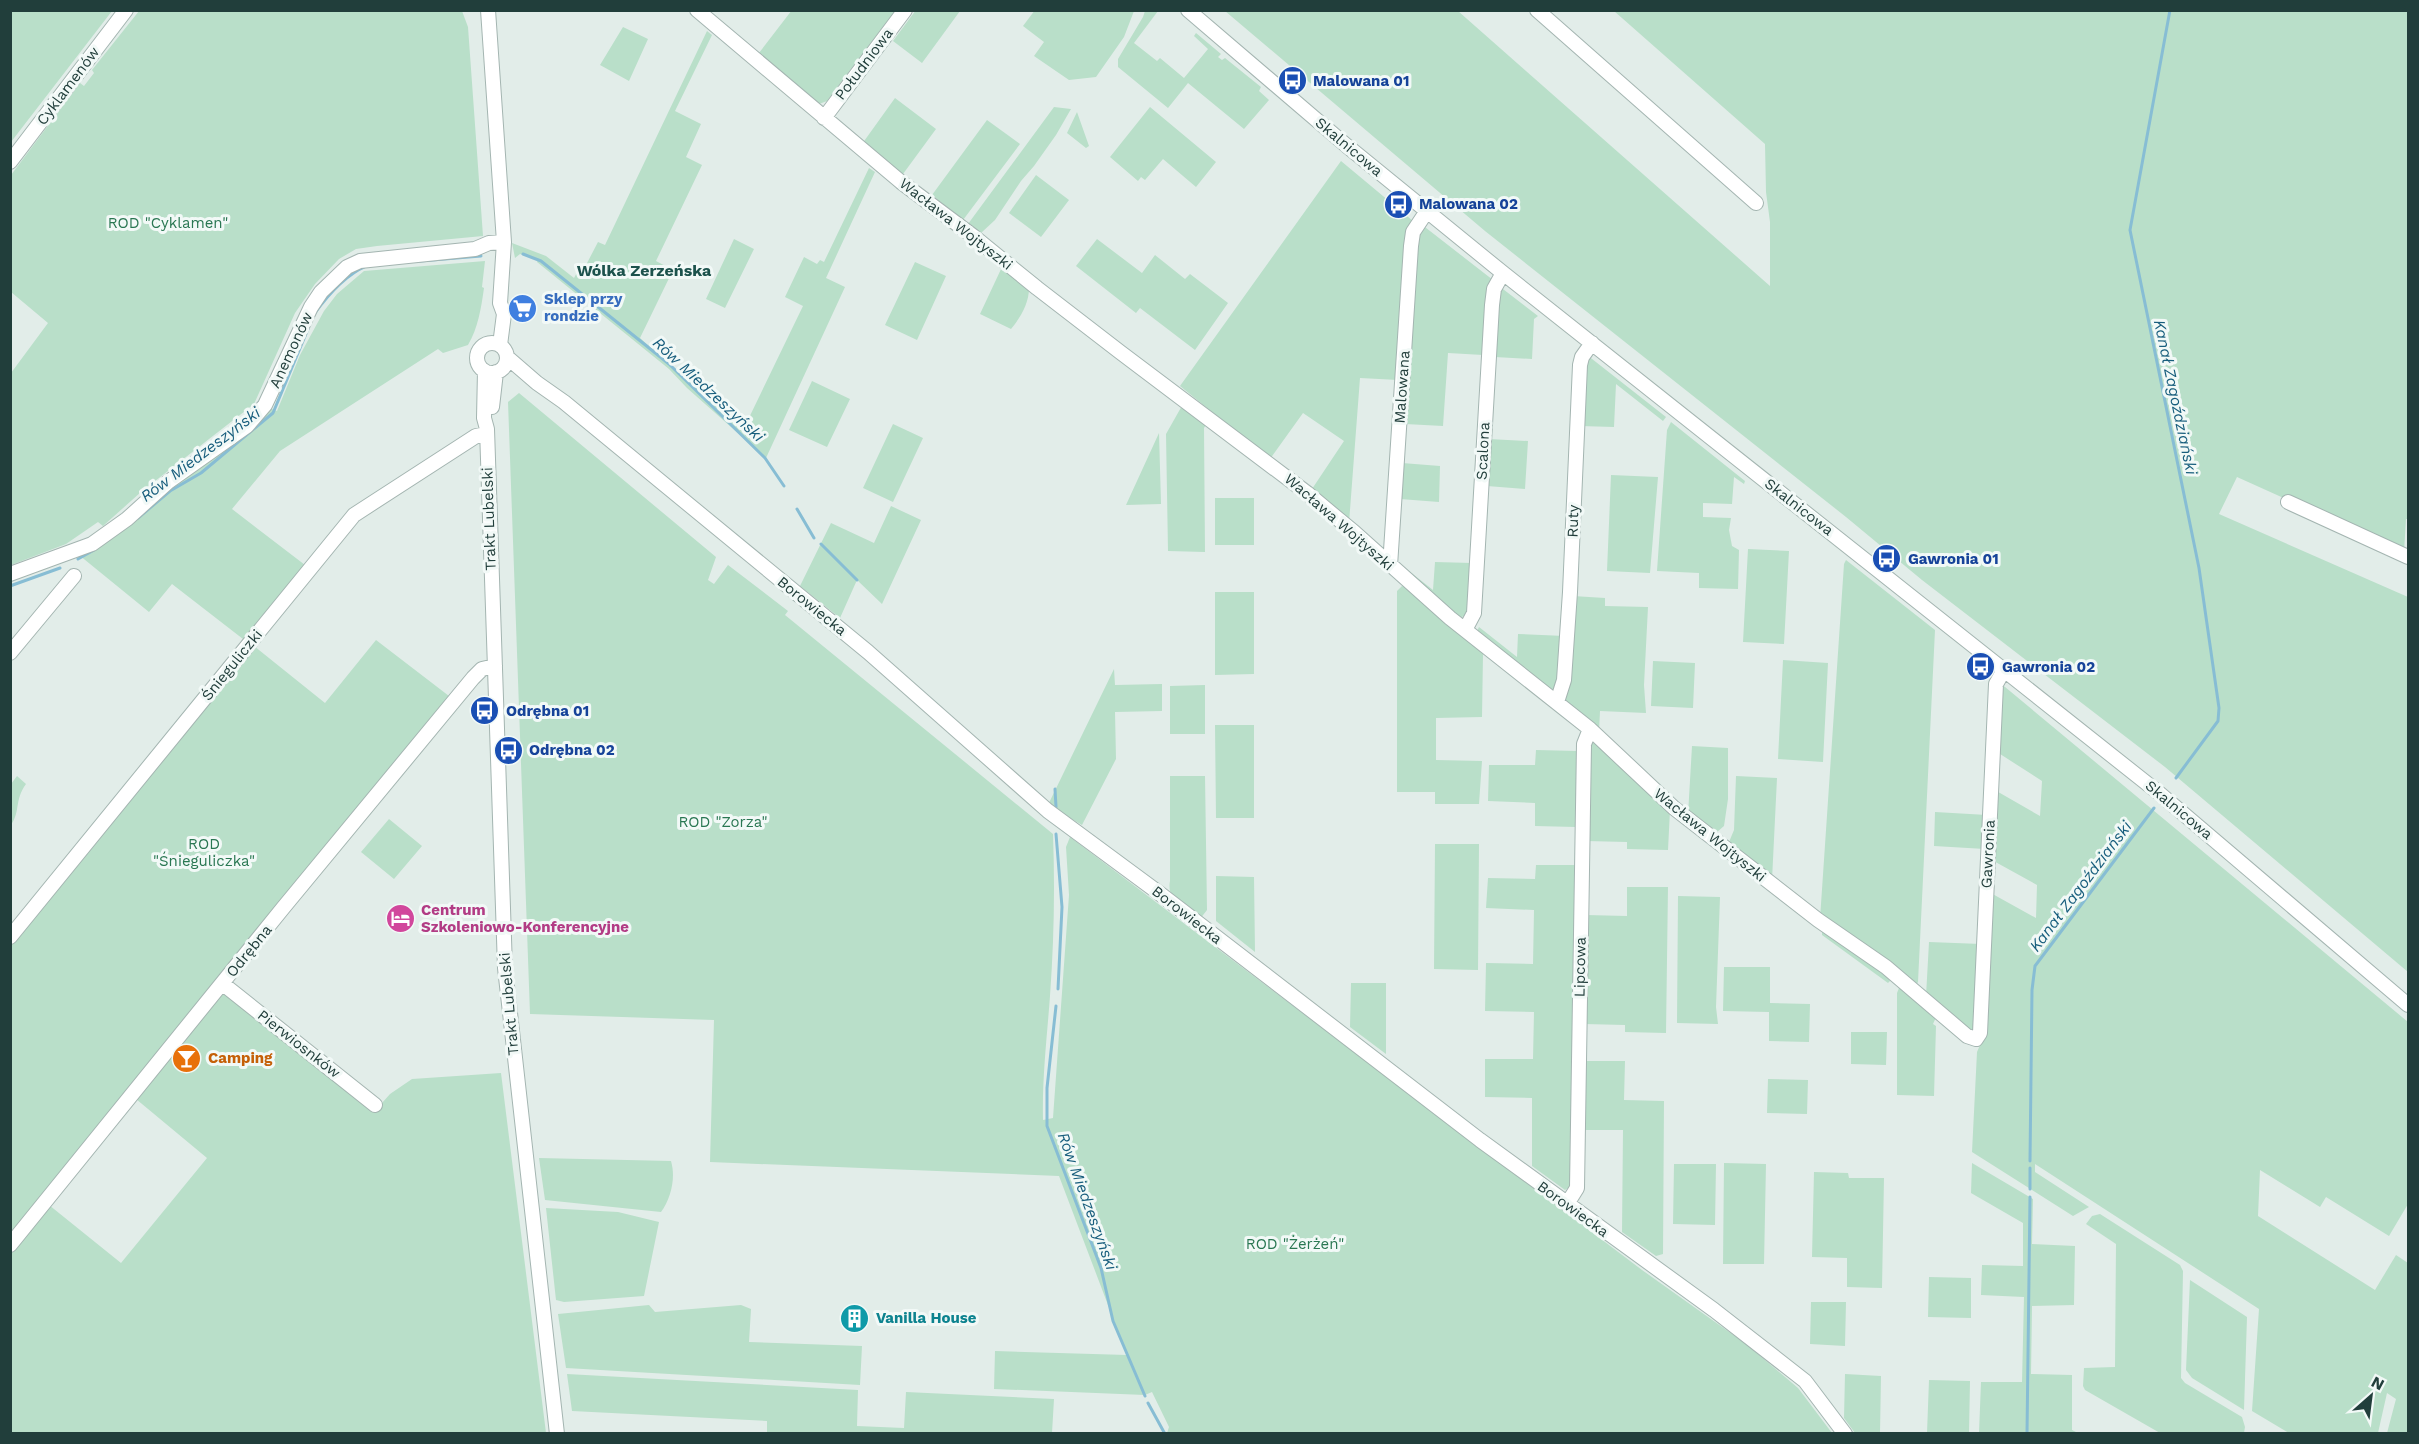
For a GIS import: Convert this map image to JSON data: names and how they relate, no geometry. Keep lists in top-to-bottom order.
{
  "streets": {
    "street": [
      "Południowa",
      "Cyklamenów",
      "Skalnicowa",
      "Wacława Wojtyszki",
      "Anemonów",
      "Malowana",
      "Scalona",
      "Trakt Lubelski",
      "Ruty",
      "Borowiecka",
      "Śnieguliczki",
      "Gawronia",
      "Odrębna",
      "Lipcowa",
      "Pierwiosnków"
    ]
  },
  "crossings": [
    ["Południowa", "Wacława Wojtyszki"],
    ["Skalnicowa", "Malowana"],
    ["Skalnicowa", "Scalona"],
    ["Skalnicowa", "Ruty"],
    ["Skalnicowa", "Gawronia"],
    ["Wacława Wojtyszki", "Malowana"],
    ["Wacława Wojtyszki", "Scalona"],
    ["Wacława Wojtyszki", "Ruty"],
    ["Wacława Wojtyszki", "Gawronia"],
    ["Wacława Wojtyszki", "Lipcowa"],
    ["Anemonów", "Trakt Lubelski"],
    ["Trakt Lubelski", "Borowiecka"],
    ["Trakt Lubelski", "Śnieguliczki"],
    ["Trakt Lubelski", "Odrębna"],
    ["Borowiecka", "Lipcowa"],
    ["Odrębna", "Pierwiosnków"]
  ],
  "districts": ["Wólka Zerzeńska"],
  "water": ["Rów Miedzeszyński", "Kanał Zagoździański"],
  "parks": [
    "ROD \"Cyklamen\"",
    "ROD \"Zorza\"",
    "ROD \"Śnieguliczka\"",
    "ROD \"Żerżeń\""
  ],
  "places": {
    "bus stop": [
      "Malowana 01",
      "Malowana 02",
      "Gawronia 01",
      "Gawronia 02",
      "Odrębna 01",
      "Odrębna 02"
    ],
    "supermarket": ["Sklep przy rondzie"],
    "hotel": ["Centrum Szkoleniowo-Konferencyjne"],
    "bar": ["Camping"],
    "building": ["Vanilla House"]
  },
  "north": "top right"
}
